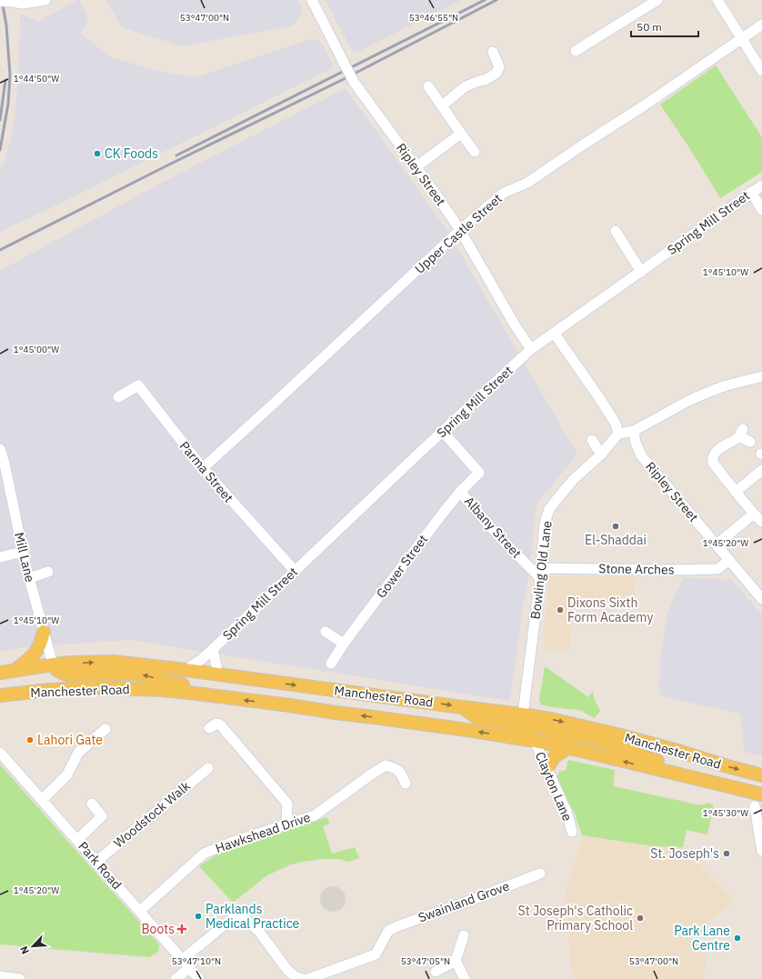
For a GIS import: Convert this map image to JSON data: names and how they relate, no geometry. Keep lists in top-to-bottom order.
{
  "streets": {
    "main road": ["Manchester Road"],
    "street": [
      "Ripley Street",
      "Spring Mill Street",
      "Upper Castle Street",
      "Parma Street",
      "Albany Street",
      "Mill Lane",
      "Gower Street",
      "Stone Arches",
      "Bowling Old Lane",
      "Clayton Lane",
      "Woodstock Walk",
      "Hawkshead Drive",
      "Park Road",
      "Swainland Grove"
    ]
  },
  "crossings": [
    ["Ripley Street", "Spring Mill Street"],
    ["Ripley Street", "Upper Castle Street"],
    ["Ripley Street", "Stone Arches"],
    ["Spring Mill Street", "Parma Street"],
    ["Spring Mill Street", "Gower Street"],
    ["Spring Mill Street", "Manchester Road"],
    ["Upper Castle Street", "Parma Street"],
    ["Albany Street", "Gower Street"],
    ["Albany Street", "Stone Arches"],
    ["Albany Street", "Bowling Old Lane"],
    ["Mill Lane", "Manchester Road"],
    ["Stone Arches", "Bowling Old Lane"],
    ["Bowling Old Lane", "Manchester Road"],
    ["Bowling Old Lane", "Clayton Lane"],
    ["Manchester Road", "Clayton Lane"],
    ["Woodstock Walk", "Park Road"],
    ["Hawkshead Drive", "Park Road"]
  ],
  "places": {
    "other": [
      "CK Foods",
      "El-Shaddai",
      "Dixons Sixth Form Academy",
      "Lahori Gate",
      "St. Joseph's",
      "Parklands Medical Practice",
      "St Joseph's Catholic Primary School",
      "Park Lane Centre"
    ],
    "health": ["Boots"]
  },
  "scale_bar": "50 m",
  "north": "bottom left",
  "coordinates": [
    "53°47'00\"N",
    "53°46'55\"N",
    "1°44'50\"W",
    "1°45'10\"W",
    "1°45'00\"W",
    "1°45'20\"W",
    "1°45'30\"W",
    "53°47'10\"N",
    "53°47'05\"N"
  ]
}
